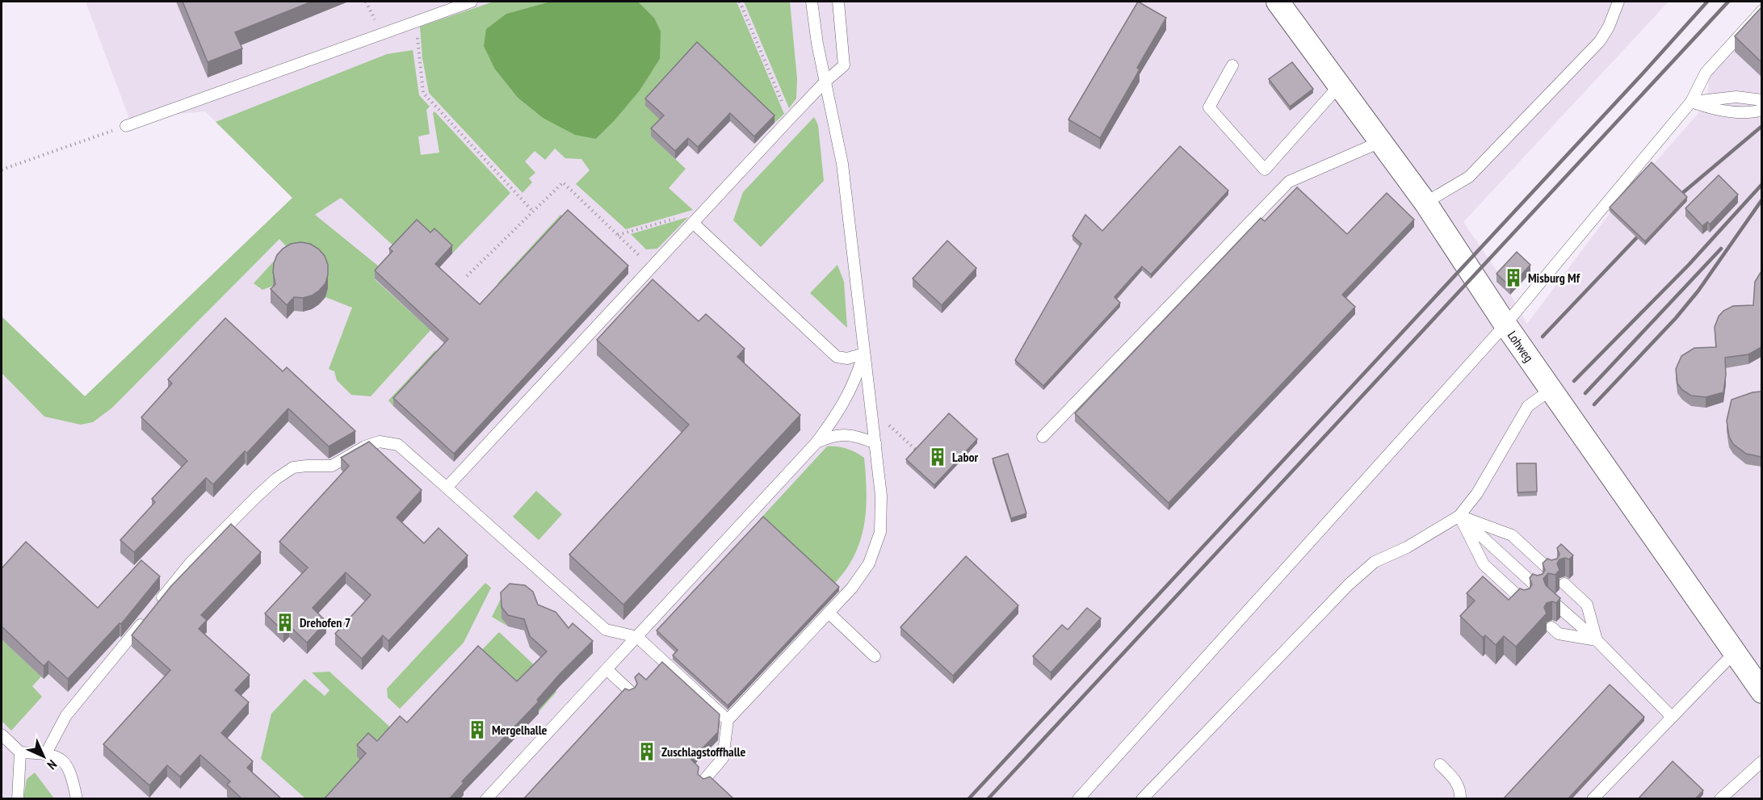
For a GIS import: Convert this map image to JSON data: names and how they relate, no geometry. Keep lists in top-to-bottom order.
{
  "streets": {
    "street": ["Lohweg"]
  },
  "places": {
    "building": [
      "Misburg Mf",
      "Labor",
      "Drehofen 7",
      "Mergelhalle",
      "Zuschlagstoffhalle"
    ]
  },
  "north": "bottom right"
}
